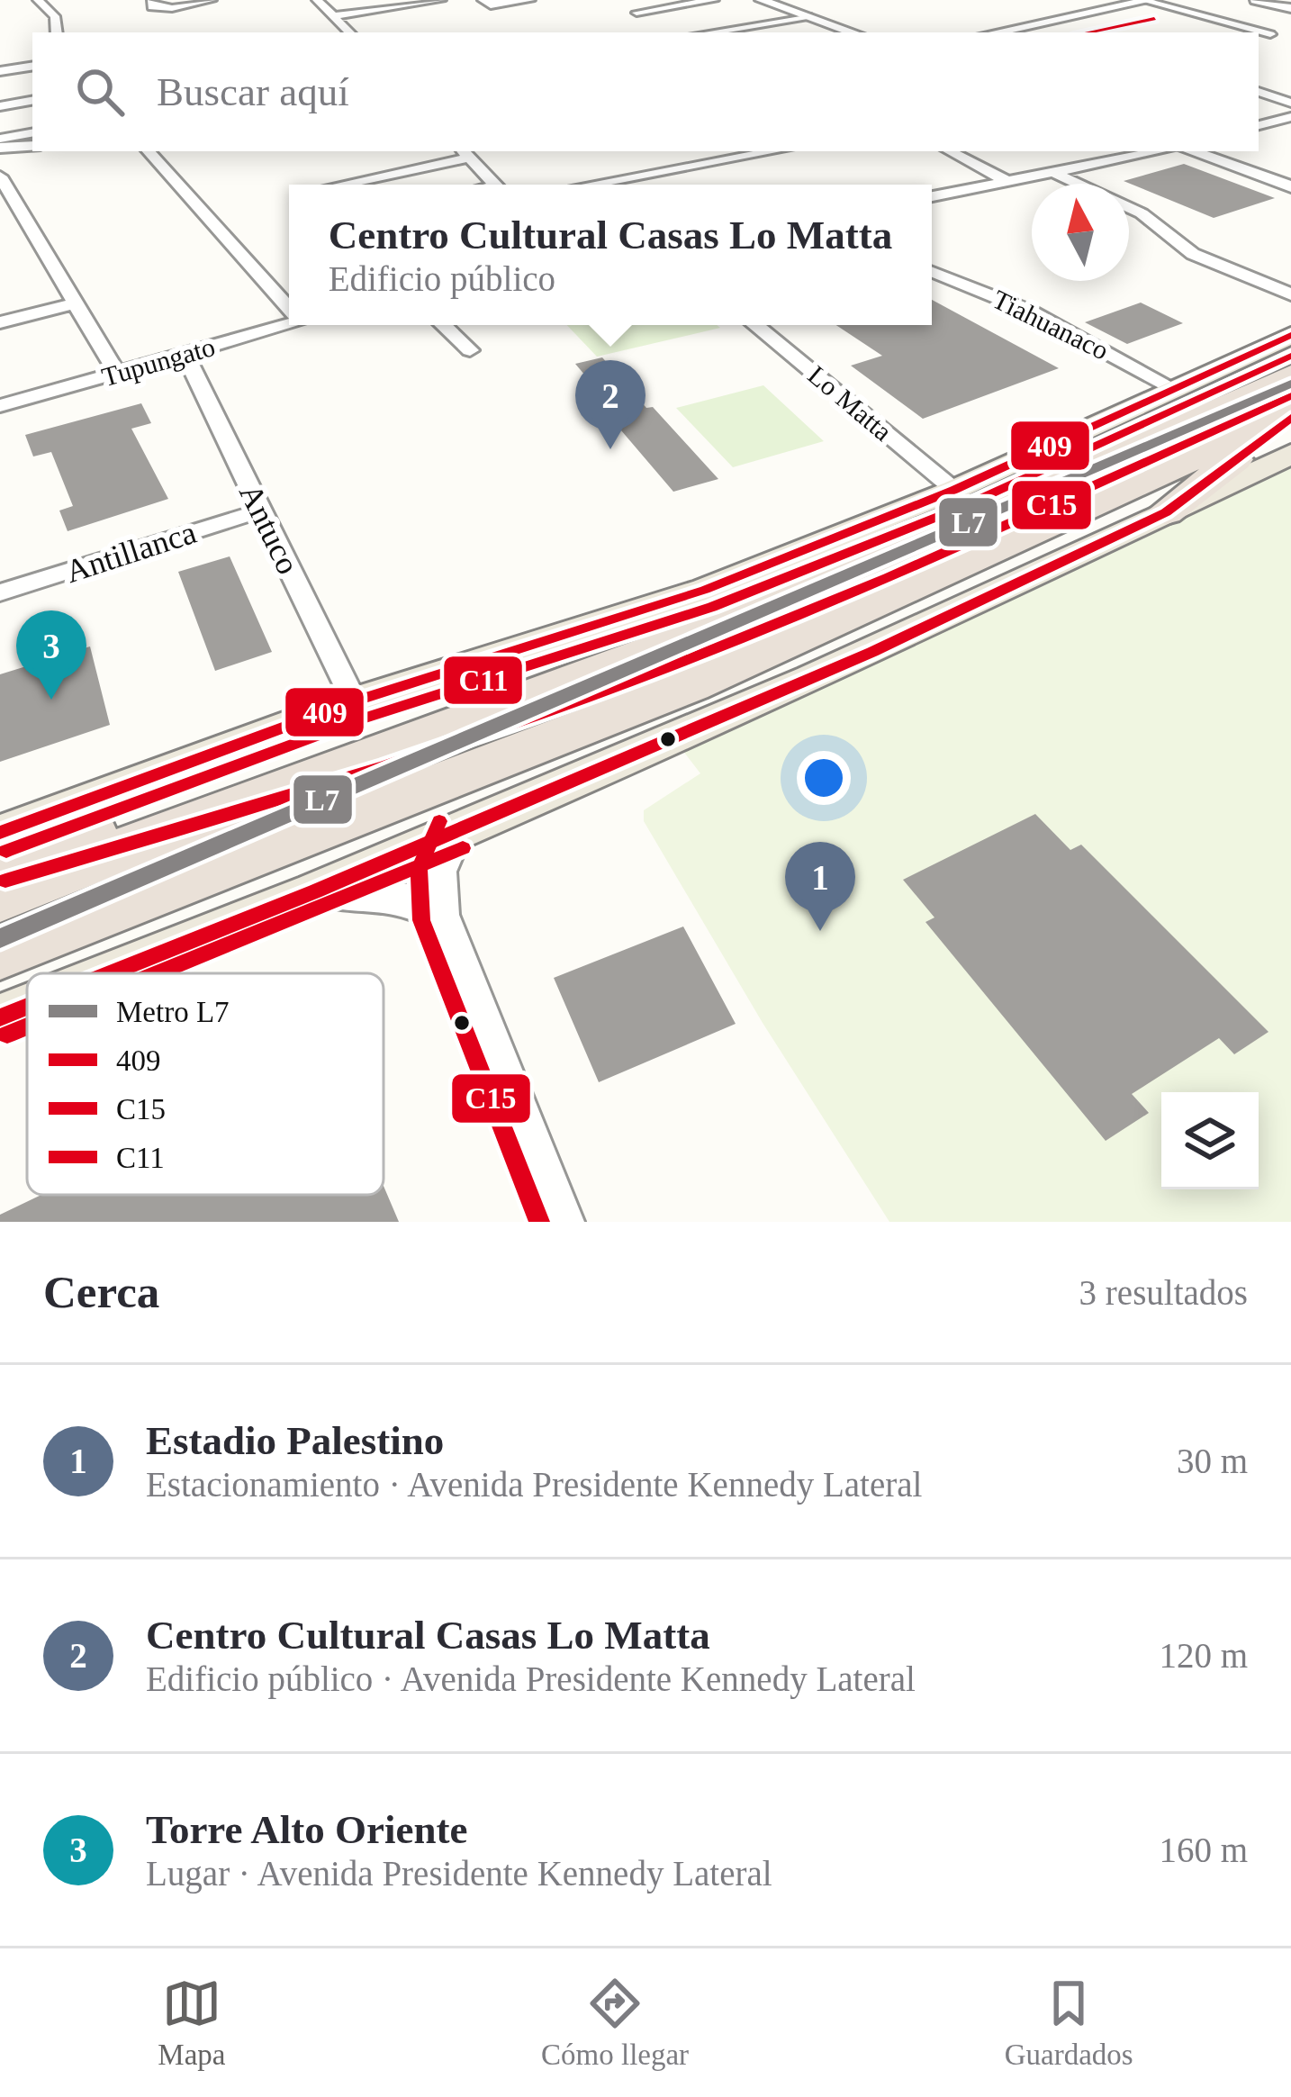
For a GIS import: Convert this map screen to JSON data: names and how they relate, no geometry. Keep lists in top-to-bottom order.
{
  "streets": {
    "street": [
      "Tiahuanaco",
      "Tupungato",
      "Lo Matta",
      "Antuco",
      "Antillanca"
    ]
  },
  "crossings": [
    ["Tupungato", "Antuco"],
    ["Antuco", "Antillanca"]
  ],
  "lines": [
    "transit line C11",
    "transit line 409",
    "metro line L7",
    "transit line C15"
  ],
  "legend": [
    "Metro L7",
    "409",
    "C15",
    "C11"
  ],
  "north": "top",
  "page": {
    "search": "Buscar aquí",
    "popup": ["Centro Cultural Casas Lo Matta", "Edificio público"],
    "pins": ["2", "3", "1"],
    "heading": ["Cerca", "3 resultados"],
    "list": [
      {
        "mark": "1",
        "name": "Estadio Palestino",
        "note": "Estacionamiento · Avenida Presidente Kennedy Lateral",
        "value": "30 m"
      },
      {
        "mark": "2",
        "name": "Centro Cultural Casas Lo Matta",
        "note": "Edificio público · Avenida Presidente Kennedy Lateral",
        "value": "120 m"
      },
      {
        "mark": "3",
        "name": "Torre Alto Oriente",
        "note": "Lugar · Avenida Presidente Kennedy Lateral",
        "value": "160 m"
      }
    ],
    "nav": ["Mapa", "Cómo llegar", "Guardados"]
  }
}
